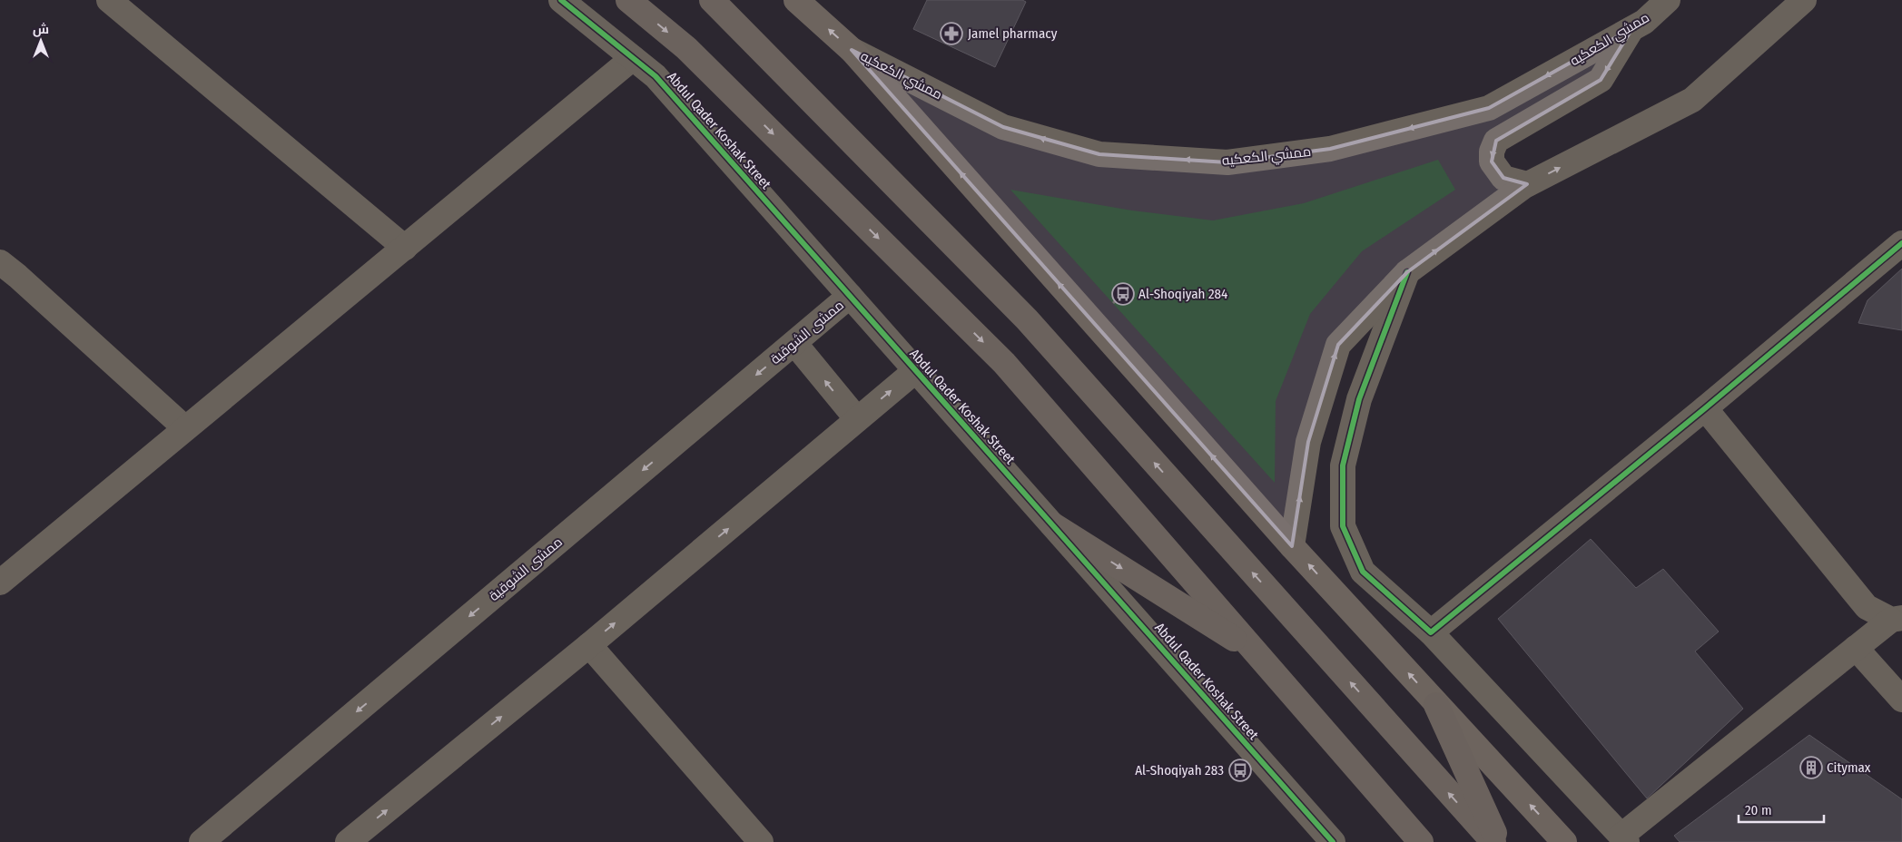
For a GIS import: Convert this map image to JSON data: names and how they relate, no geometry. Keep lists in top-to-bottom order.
{
  "streets": {
    "street": ["ممشي الكعكيه", "Abdul Qader Koshak Street", "ممشى الشوقية"]
  },
  "crossings": [
    ["Abdul Qader Koshak Street", "ممشى الشوقية"]
  ],
  "one_way": ["ممشي الكعكيه"],
  "places": {
    "pharmacy": ["Jamel pharmacy"],
    "bus stop": ["Al-Shoqiyah 284", "Al-Shoqiyah 283"],
    "building": ["Citymax"]
  },
  "scale_bar": "20 m",
  "north": "top"
}
